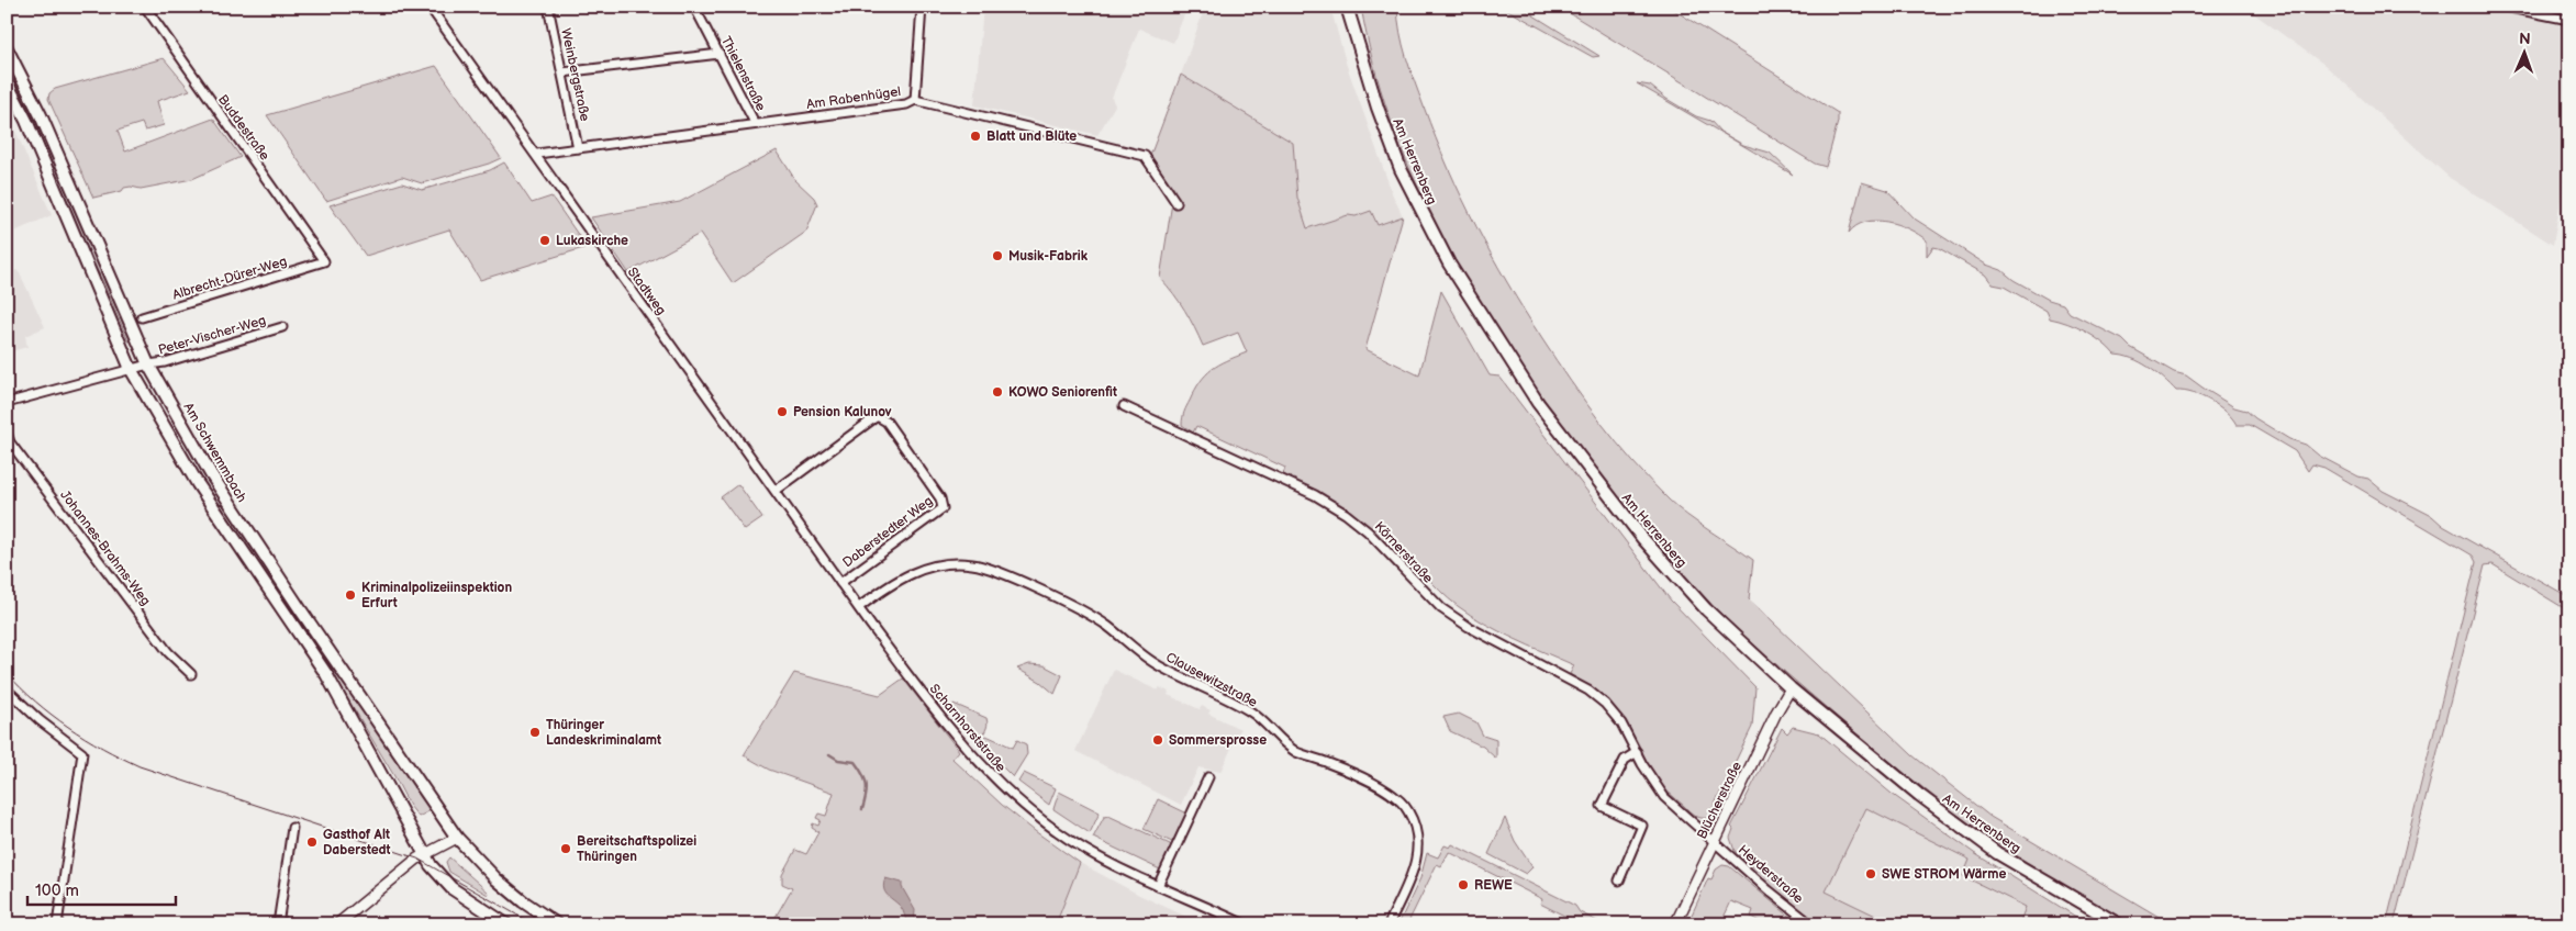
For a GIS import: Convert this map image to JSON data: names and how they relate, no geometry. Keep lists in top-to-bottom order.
{
  "streets": {
    "main road": ["Am Herrenberg", "Am Schwemmbach"],
    "street": [
      "Thielenstraße",
      "Weinbergstraße",
      "Am Rabenhügel",
      "Buddestraße",
      "Albrecht-Dürer-Weg",
      "Stadtweg",
      "Peter-Vischer-Weg",
      "Daberstedter Weg",
      "Johannes-Brahms-Weg",
      "Körnerstraße",
      "Clausewitzstraße",
      "Scharnhorststraße",
      "Blücherstraße",
      "Heyderstraße"
    ]
  },
  "crossings": [
    ["Thielenstraße", "Am Rabenhügel"],
    ["Weinbergstraße", "Am Rabenhügel"],
    ["Am Rabenhügel", "Stadtweg"],
    ["Buddestraße", "Albrecht-Dürer-Weg"],
    ["Am Herrenberg", "Blücherstraße"],
    ["Stadtweg", "Daberstedter Weg"],
    ["Stadtweg", "Scharnhorststraße"],
    ["Peter-Vischer-Weg", "Am Schwemmbach"],
    ["Daberstedter Weg", "Scharnhorststraße"],
    ["Körnerstraße", "Blücherstraße"],
    ["Körnerstraße", "Heyderstraße"],
    ["Clausewitzstraße", "Scharnhorststraße"],
    ["Blücherstraße", "Heyderstraße"]
  ],
  "places": [
    "Blatt und Blüte",
    "Lukaskirche",
    "Musik-Fabrik",
    "KOWO Seniorenfit",
    "Pension Kalunov",
    "Kriminalpolizeiinspektion Erfurt",
    "Thüringer Landeskriminalamt",
    "Sommersprosse",
    "Gasthof Alt Daberstedt",
    "Bereitschaftspolizei Thüringen",
    "SWE STROM Wärme",
    "REWE"
  ],
  "scale_bar": "100 m",
  "north": "top"
}
